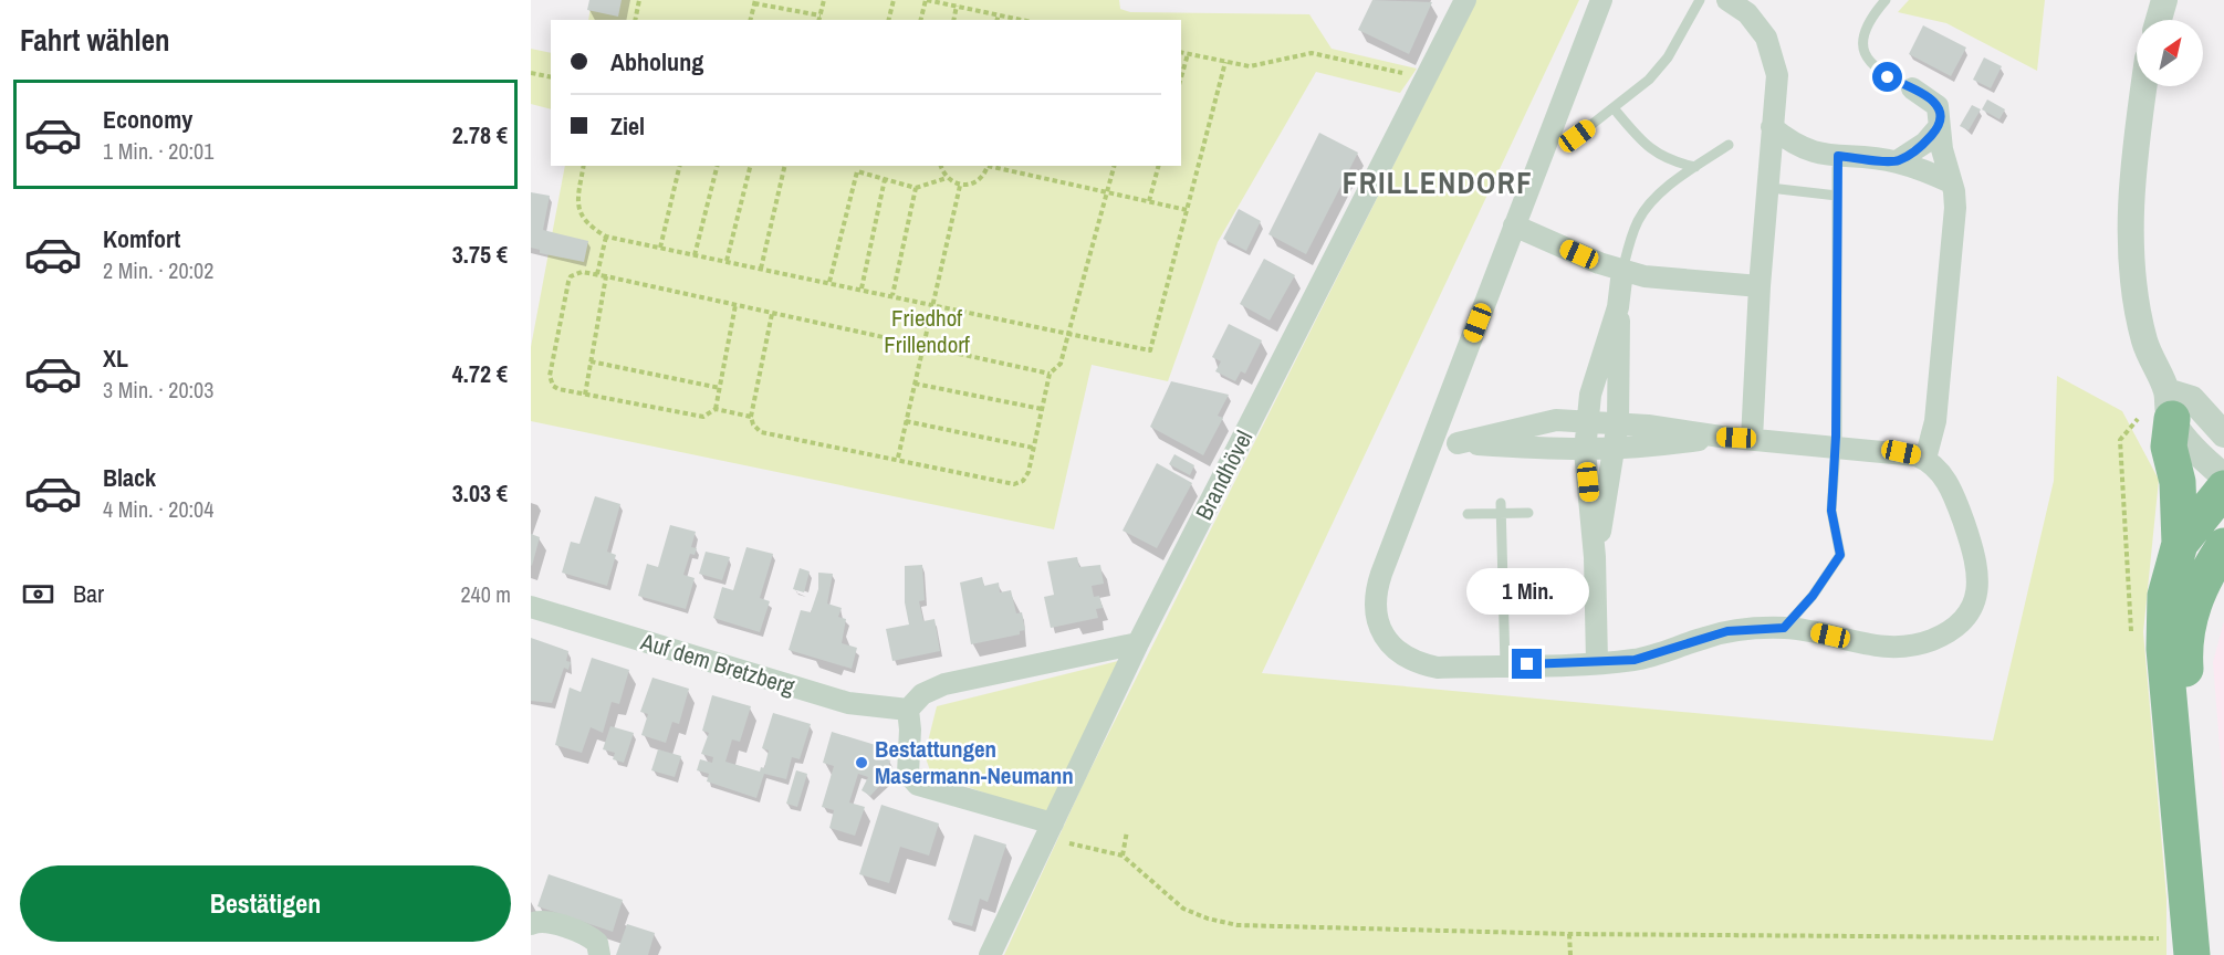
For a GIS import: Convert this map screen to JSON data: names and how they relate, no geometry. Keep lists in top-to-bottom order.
{
  "streets": {
    "street": ["Brandhövel", "Auf dem Bretzberg"]
  },
  "districts": ["FRILLENDORF"],
  "parks": ["Friedhof Frillendorf"],
  "places": ["Bestattungen Masermann-Neumann"],
  "north": "top right",
  "page": {
    "heading": "Fahrt wählen",
    "banner": ["Abholung", "Ziel"],
    "list": [
      {
        "name": "Economy",
        "note": "1 Min. · 20:01",
        "value": "2.78 €"
      },
      {
        "name": "Komfort",
        "note": "2 Min. · 20:02",
        "value": "3.75 €"
      },
      {
        "name": "XL",
        "note": "3 Min. · 20:03",
        "value": "4.72 €"
      },
      {
        "name": "Black",
        "note": "4 Min. · 20:04",
        "value": "3.03 €"
      }
    ],
    "pay": ["Bar", "240 m"],
    "bubble": "1 Min.",
    "buttons": "Bestätigen"
  }
}
